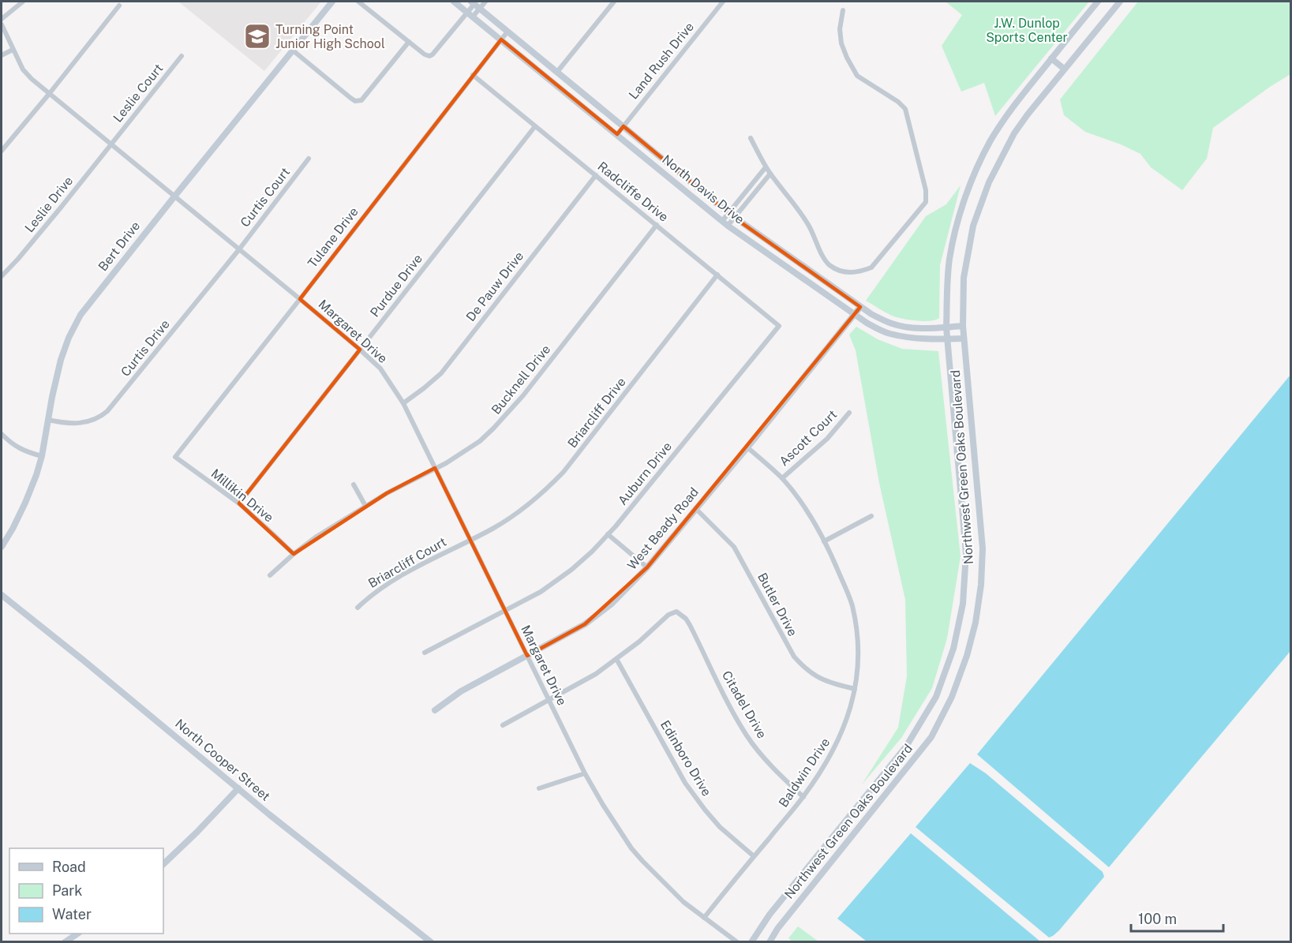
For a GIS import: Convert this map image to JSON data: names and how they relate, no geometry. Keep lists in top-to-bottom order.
{
  "streets": {
    "main road": [
      "North Davis Drive",
      "Bert Drive",
      "Northwest Green Oaks Boulevard",
      "West Beady Road",
      "North Cooper Street"
    ],
    "street": [
      "Land Rush Drive",
      "Leslie Court",
      "Radcliffe Drive",
      "Curtis Court",
      "Leslie Drive",
      "Tulane Drive",
      "Purdue Drive",
      "De Pauw Drive",
      "Margaret Drive",
      "Curtis Drive",
      "Bucknell Drive",
      "Briarcliff Drive",
      "Ascott Court",
      "Auburn Drive",
      "Millikin Drive",
      "Briarcliff Court",
      "Butler Drive",
      "Citadel Drive",
      "Edinboro Drive",
      "Baldwin Drive"
    ]
  },
  "crossings": [
    ["Land Rush Drive", "North Davis Drive"],
    ["Leslie Court", "Leslie Drive"],
    ["Leslie Court", "Margaret Drive"],
    ["North Davis Drive", "Tulane Drive"],
    ["North Davis Drive", "Northwest Green Oaks Boulevard"],
    ["North Davis Drive", "West Beady Road"],
    ["Radcliffe Drive", "Tulane Drive"],
    ["Radcliffe Drive", "Purdue Drive"],
    ["Radcliffe Drive", "De Pauw Drive"],
    ["Radcliffe Drive", "Bucknell Drive"],
    ["Radcliffe Drive", "Briarcliff Drive"],
    ["Radcliffe Drive", "Auburn Drive"],
    ["Curtis Court", "Margaret Drive"],
    ["Curtis Court", "Curtis Drive"],
    ["Leslie Drive", "Margaret Drive"],
    ["Tulane Drive", "Margaret Drive"],
    ["Tulane Drive", "Millikin Drive"],
    ["Bert Drive", "Margaret Drive"],
    ["Bert Drive", "Curtis Drive"],
    ["Purdue Drive", "Margaret Drive"],
    ["Purdue Drive", "Millikin Drive"],
    ["De Pauw Drive", "Margaret Drive"],
    ["Margaret Drive", "Curtis Drive"],
    ["Margaret Drive", "Bucknell Drive"],
    ["Margaret Drive", "Briarcliff Drive"],
    ["Margaret Drive", "Auburn Drive"],
    ["Margaret Drive", "West Beady Road"],
    ["Margaret Drive", "Briarcliff Court"],
    ["Margaret Drive", "Baldwin Drive"],
    ["Bucknell Drive", "Millikin Drive"],
    ["Briarcliff Drive", "Briarcliff Court"],
    ["Ascott Court", "Baldwin Drive"],
    ["West Beady Road", "Butler Drive"],
    ["West Beady Road", "Baldwin Drive"],
    ["Butler Drive", "Baldwin Drive"],
    ["Citadel Drive", "Edinboro Drive"],
    ["Citadel Drive", "Baldwin Drive"],
    ["Edinboro Drive", "Baldwin Drive"]
  ],
  "parks": ["J.W. Dunlop Sports Center"],
  "places": {
    "school or university": ["Turning Point Junior High School"]
  },
  "legend": ["Road", "Park", "Water"],
  "scale_bar": "100 m"
}
